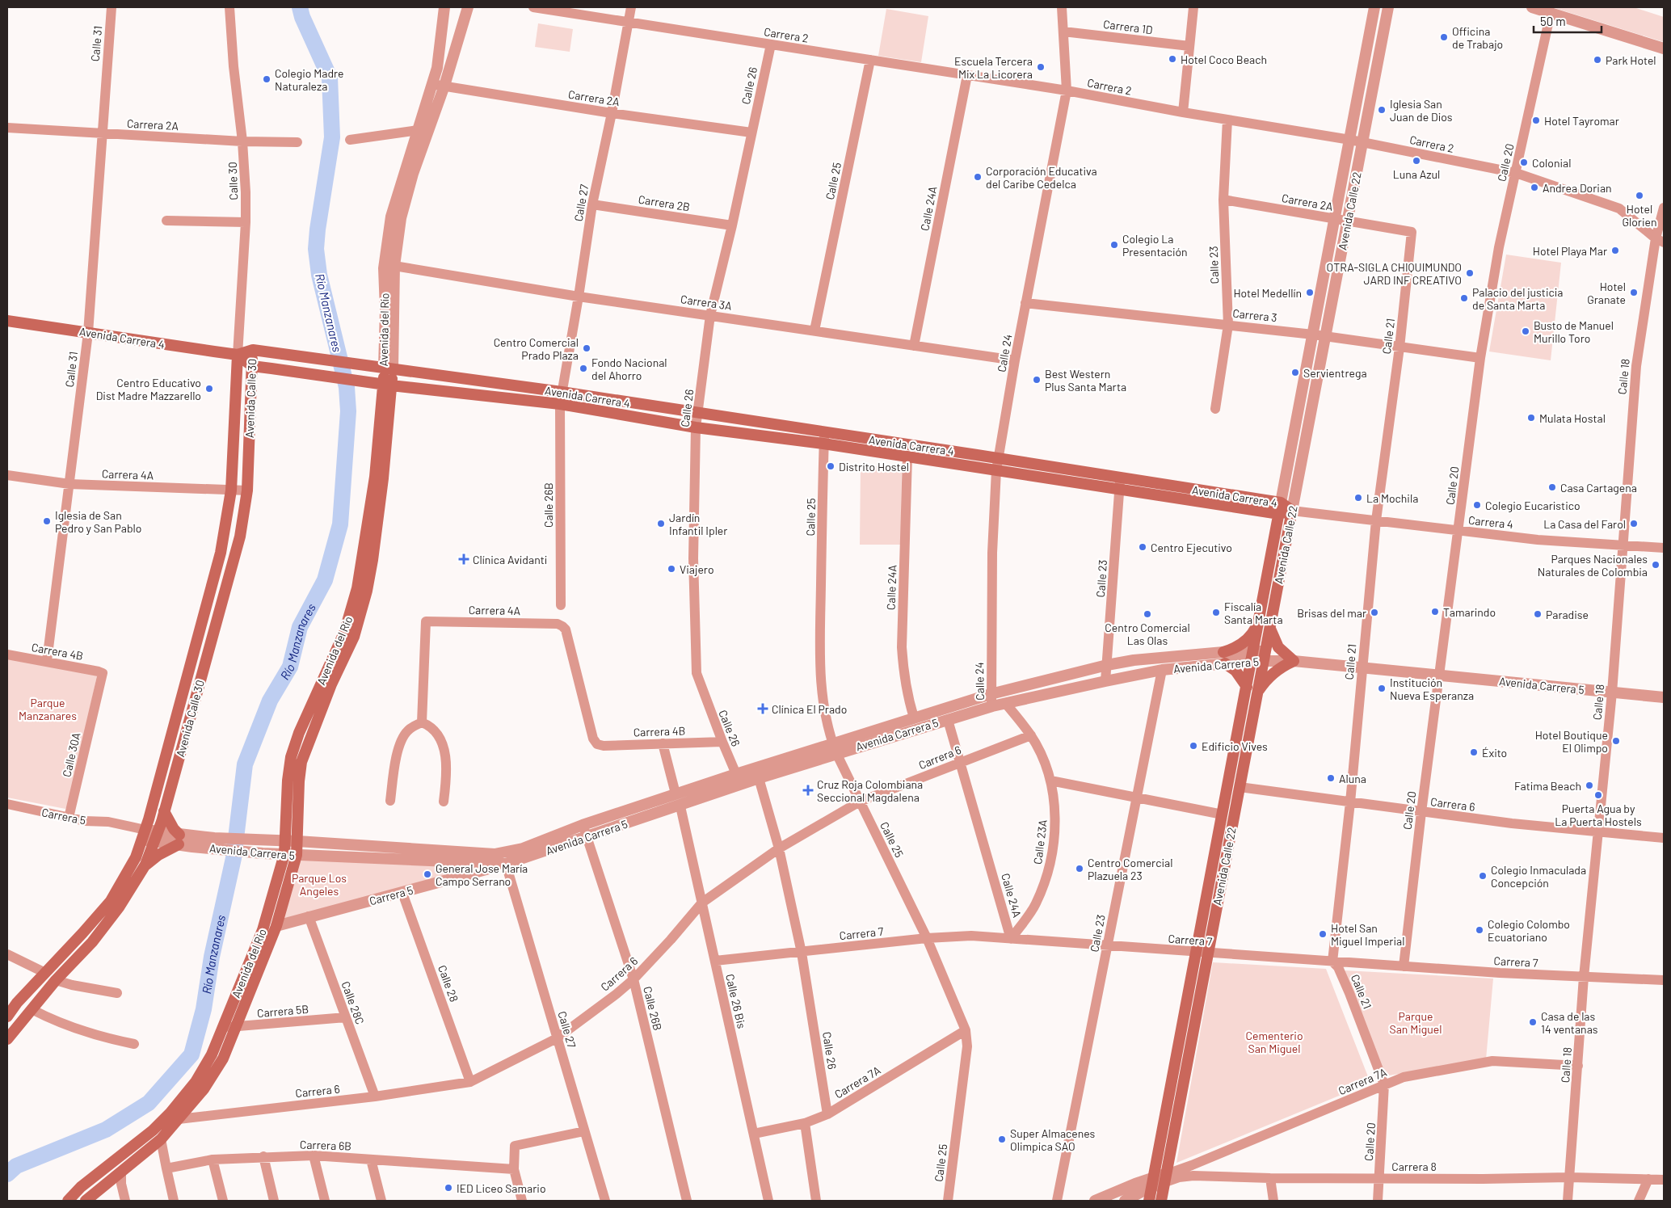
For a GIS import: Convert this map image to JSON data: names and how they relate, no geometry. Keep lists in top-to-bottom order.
{
  "streets": {
    "main road": [
      "Avenida Calle 22",
      "Avenida del Río",
      "Avenida Carrera 4",
      "Avenida Calle 30"
    ],
    "street": [
      "Carrera 1D",
      "Carrera 2",
      "Calle 31",
      "Calle 26",
      "Carrera 2A",
      "Calle 20",
      "Calle 30",
      "Calle 25",
      "Calle 27",
      "Carrera 2B",
      "Calle 24A",
      "Calle 23",
      "Carrera 3A",
      "Carrera 3",
      "Calle 21",
      "Calle 24",
      "Calle 18",
      "Carrera 4A",
      "Calle 26B",
      "Carrera 4",
      "Carrera 4B",
      "Avenida Carrera 5",
      "Calle 30A",
      "Carrera 6",
      "Carrera 5",
      "Calle 23A",
      "Carrera 7",
      "Calle 28",
      "Calle 26 Bis",
      "Calle 28C",
      "Carrera 5B",
      "Carrera 7A",
      "Carrera 6B",
      "Carrera 8"
    ]
  },
  "crossings": [
    ["Carrera 1D", "Calle 24"],
    ["Carrera 2", "Calle 26"],
    ["Carrera 2", "Calle 20"],
    ["Carrera 2", "Calle 25"],
    ["Carrera 2", "Calle 27"],
    ["Carrera 2", "Calle 24A"],
    ["Carrera 2", "Avenida Calle 22"],
    ["Carrera 2", "Calle 23"],
    ["Carrera 2", "Calle 24"],
    ["Carrera 2", "Calle 18"],
    ["Calle 31", "Carrera 2A"],
    ["Calle 31", "Avenida Carrera 4"],
    ["Calle 31", "Carrera 4A"],
    ["Calle 31", "Carrera 4B"],
    ["Calle 26", "Carrera 2A"],
    ["Calle 26", "Carrera 2B"],
    ["Calle 26", "Carrera 3A"],
    ["Calle 26", "Avenida Carrera 4"],
    ["Calle 26", "Carrera 4B"],
    ["Calle 26", "Avenida Carrera 5"],
    ["Calle 26", "Carrera 6"],
    ["Calle 26", "Carrera 7"],
    ["Calle 26", "Carrera 7A"],
    ["Carrera 2A", "Calle 30"],
    ["Carrera 2A", "Calle 27"],
    ["Carrera 2A", "Avenida Calle 22"],
    ["Carrera 2A", "Calle 23"],
    ["Carrera 2A", "Avenida del Río"],
    ["Carrera 2A", "Calle 21"],
    ["Calle 20", "Carrera 3"],
    ["Calle 20", "Calle 21"],
    ["Calle 20", "Carrera 4"],
    ["Calle 20", "Avenida Carrera 5"],
    ["Calle 20", "Carrera 6"],
    ["Calle 20", "Carrera 7"],
    ["Calle 20", "Carrera 7A"],
    ["Calle 20", "Carrera 8"],
    ["Calle 30", "Avenida Carrera 4"],
    ["Calle 30", "Avenida Calle 30"],
    ["Calle 25", "Carrera 3A"],
    ["Calle 25", "Avenida Carrera 4"],
    ["Calle 25", "Avenida Carrera 5"],
    ["Calle 25", "Carrera 6"],
    ["Calle 25", "Carrera 7"],
    ["Calle 25", "Carrera 7A"],
    ["Calle 27", "Carrera 2B"],
    ["Calle 27", "Carrera 3A"],
    ["Calle 27", "Avenida Carrera 4"],
    ["Calle 27", "Calle 26B"],
    ["Calle 27", "Avenida Carrera 5"],
    ["Calle 27", "Carrera 6"],
    ["Calle 27", "Carrera 5"],
    ["Calle 24A", "Carrera 3A"],
    ["Calle 24A", "Avenida Carrera 4"],
    ["Calle 24A", "Avenida Carrera 5"],
    ["Calle 24A", "Carrera 6"],
    ["Calle 24A", "Calle 23A"],
    ["Calle 24A", "Carrera 7"],
    ["Avenida Calle 22", "Carrera 3"],
    ["Avenida Calle 22", "Avenida Carrera 4"],
    ["Avenida Calle 22", "Carrera 4"],
    ["Avenida Calle 22", "Avenida Carrera 5"],
    ["Avenida Calle 22", "Carrera 6"],
    ["Avenida Calle 22", "Carrera 7"],
    ["Avenida Calle 22", "Carrera 7A"],
    ["Avenida Calle 22", "Carrera 8"],
    ["Calle 23", "Carrera 3"],
    ["Calle 23", "Avenida Carrera 4"],
    ["Calle 23", "Avenida Carrera 5"],
    ["Calle 23", "Carrera 7"],
    ["Carrera 3A", "Avenida del Río"],
    ["Carrera 3A", "Calle 24"],
    ["Carrera 3", "Calle 21"],
    ["Carrera 3", "Calle 24"],
    ["Avenida del Río", "Avenida Carrera 4"],
    ["Avenida del Río", "Avenida Carrera 5"],
    ["Avenida del Río", "Carrera 6"],
    ["Avenida del Río", "Carrera 5"],
    ["Avenida del Río", "Carrera 5B"],
    ["Calle 21", "Carrera 4"],
    ["Calle 21", "Avenida Carrera 5"],
    ["Calle 21", "Carrera 6"],
    ["Calle 21", "Carrera 7"],
    ["Calle 21", "Carrera 7A"],
    ["Avenida Carrera 4", "Calle 24"],
    ["Avenida Carrera 4", "Avenida Calle 30"],
    ["Avenida Carrera 4", "Calle 26B"],
    ["Avenida Carrera 4", "Carrera 4"],
    ["Calle 24", "Avenida Carrera 5"],
    ["Calle 18", "Carrera 4"],
    ["Calle 18", "Avenida Carrera 5"],
    ["Calle 18", "Carrera 6"],
    ["Calle 18", "Carrera 7"],
    ["Calle 18", "Carrera 7A"],
    ["Calle 18", "Carrera 8"],
    ["Avenida Calle 30", "Carrera 4A"],
    ["Avenida Calle 30", "Avenida Carrera 5"],
    ["Avenida Calle 30", "Carrera 5"],
    ["Carrera 4A", "Carrera 4B"],
    ["Calle 26B", "Avenida Carrera 5"],
    ["Calle 26B", "Carrera 6"],
    ["Carrera 4B", "Calle 30A"],
    ["Avenida Carrera 5", "Carrera 5"],
    ["Avenida Carrera 5", "Calle 23A"],
    ["Avenida Carrera 5", "Calle 26 Bis"],
    ["Calle 30A", "Carrera 5"],
    ["Carrera 6", "Calle 23A"],
    ["Carrera 6", "Calle 28"],
    ["Carrera 6", "Calle 26 Bis"],
    ["Carrera 6", "Calle 28C"],
    ["Carrera 5", "Calle 28"],
    ["Carrera 5", "Calle 28C"],
    ["Calle 23A", "Carrera 7"],
    ["Carrera 7", "Calle 26 Bis"],
    ["Calle 26 Bis", "Carrera 7A"],
    ["Calle 28C", "Carrera 5B"],
    ["Carrera 7A", "Carrera 8"]
  ],
  "water": ["Río Manzanares"],
  "parks": [
    "Parque Manzanares",
    "Parque Los Angeles",
    "Parque San Miguel",
    "Cementerio San Miguel"
  ],
  "places": {
    "other": [
      "Officina de Trabajo",
      "Hotel Coco Beach",
      "Park Hotel",
      "Escuela Tercera Mix La Licorera",
      "Colegio Madre Naturaleza",
      "Iglesia San Juan de Dios",
      "Hotel Tayromar",
      "Luna Azul",
      "Colonial",
      "Corporación Educativa del Caribe Cedelca",
      "Andrea Dorian",
      "Hotel Glorien",
      "Colegio La Presentación",
      "Hotel Playa Mar",
      "OTRA-SIGLA CHIQUIMUNDO JARD INF CREATIVO",
      "Hotel Medellín",
      "Hotel Granate",
      "Palacio del justicia de Santa Marta",
      "Busto de Manuel Murillo Toro",
      "Centro Comercial Prado Plaza",
      "Fondo Nacional del Ahorro",
      "Servientrega",
      "Best Western Plus Santa Marta",
      "Centro Educativo Dist Madre Mazzarello",
      "Mulata Hostal",
      "Distrito Hostel",
      "Casa Cartagena",
      "La Mochila",
      "Colegio Eucaristico",
      "Iglesia de San Pedro y San Pablo",
      "Jardín Infantil Ipler",
      "La Casa del Farol",
      "Centro Ejecutivo",
      "Parques Nacionales Naturales de Colombia",
      "Viajero",
      "Tamarindo",
      "Fiscalía Santa Marta",
      "Brisas del mar",
      "Centro Comercial Las Olas",
      "Paradise",
      "Institución Nueva Esperanza",
      "Hotel Boutique El Olimpo",
      "Edificio Vives",
      "Éxito",
      "Aluna",
      "Fatima Beach",
      "Puerta Agua by La Puerta Hostels",
      "Centro Comercial Plazuela 23",
      "General Jose María Campo Serrano",
      "Colegio Inmaculada Concepción",
      "Colegio Colombo Ecuatoriano",
      "Hotel San Miguel Imperial",
      "Casa de las 14 ventanas",
      "Super Almacenes Olimpica SAO",
      "IED Liceo Samario"
    ],
    "health": ["Clínica Avidanti", "Clínica El Prado", "Cruz Roja Colombiana Seccional Magdalena"]
  },
  "scale_bar": "50 m"
}
